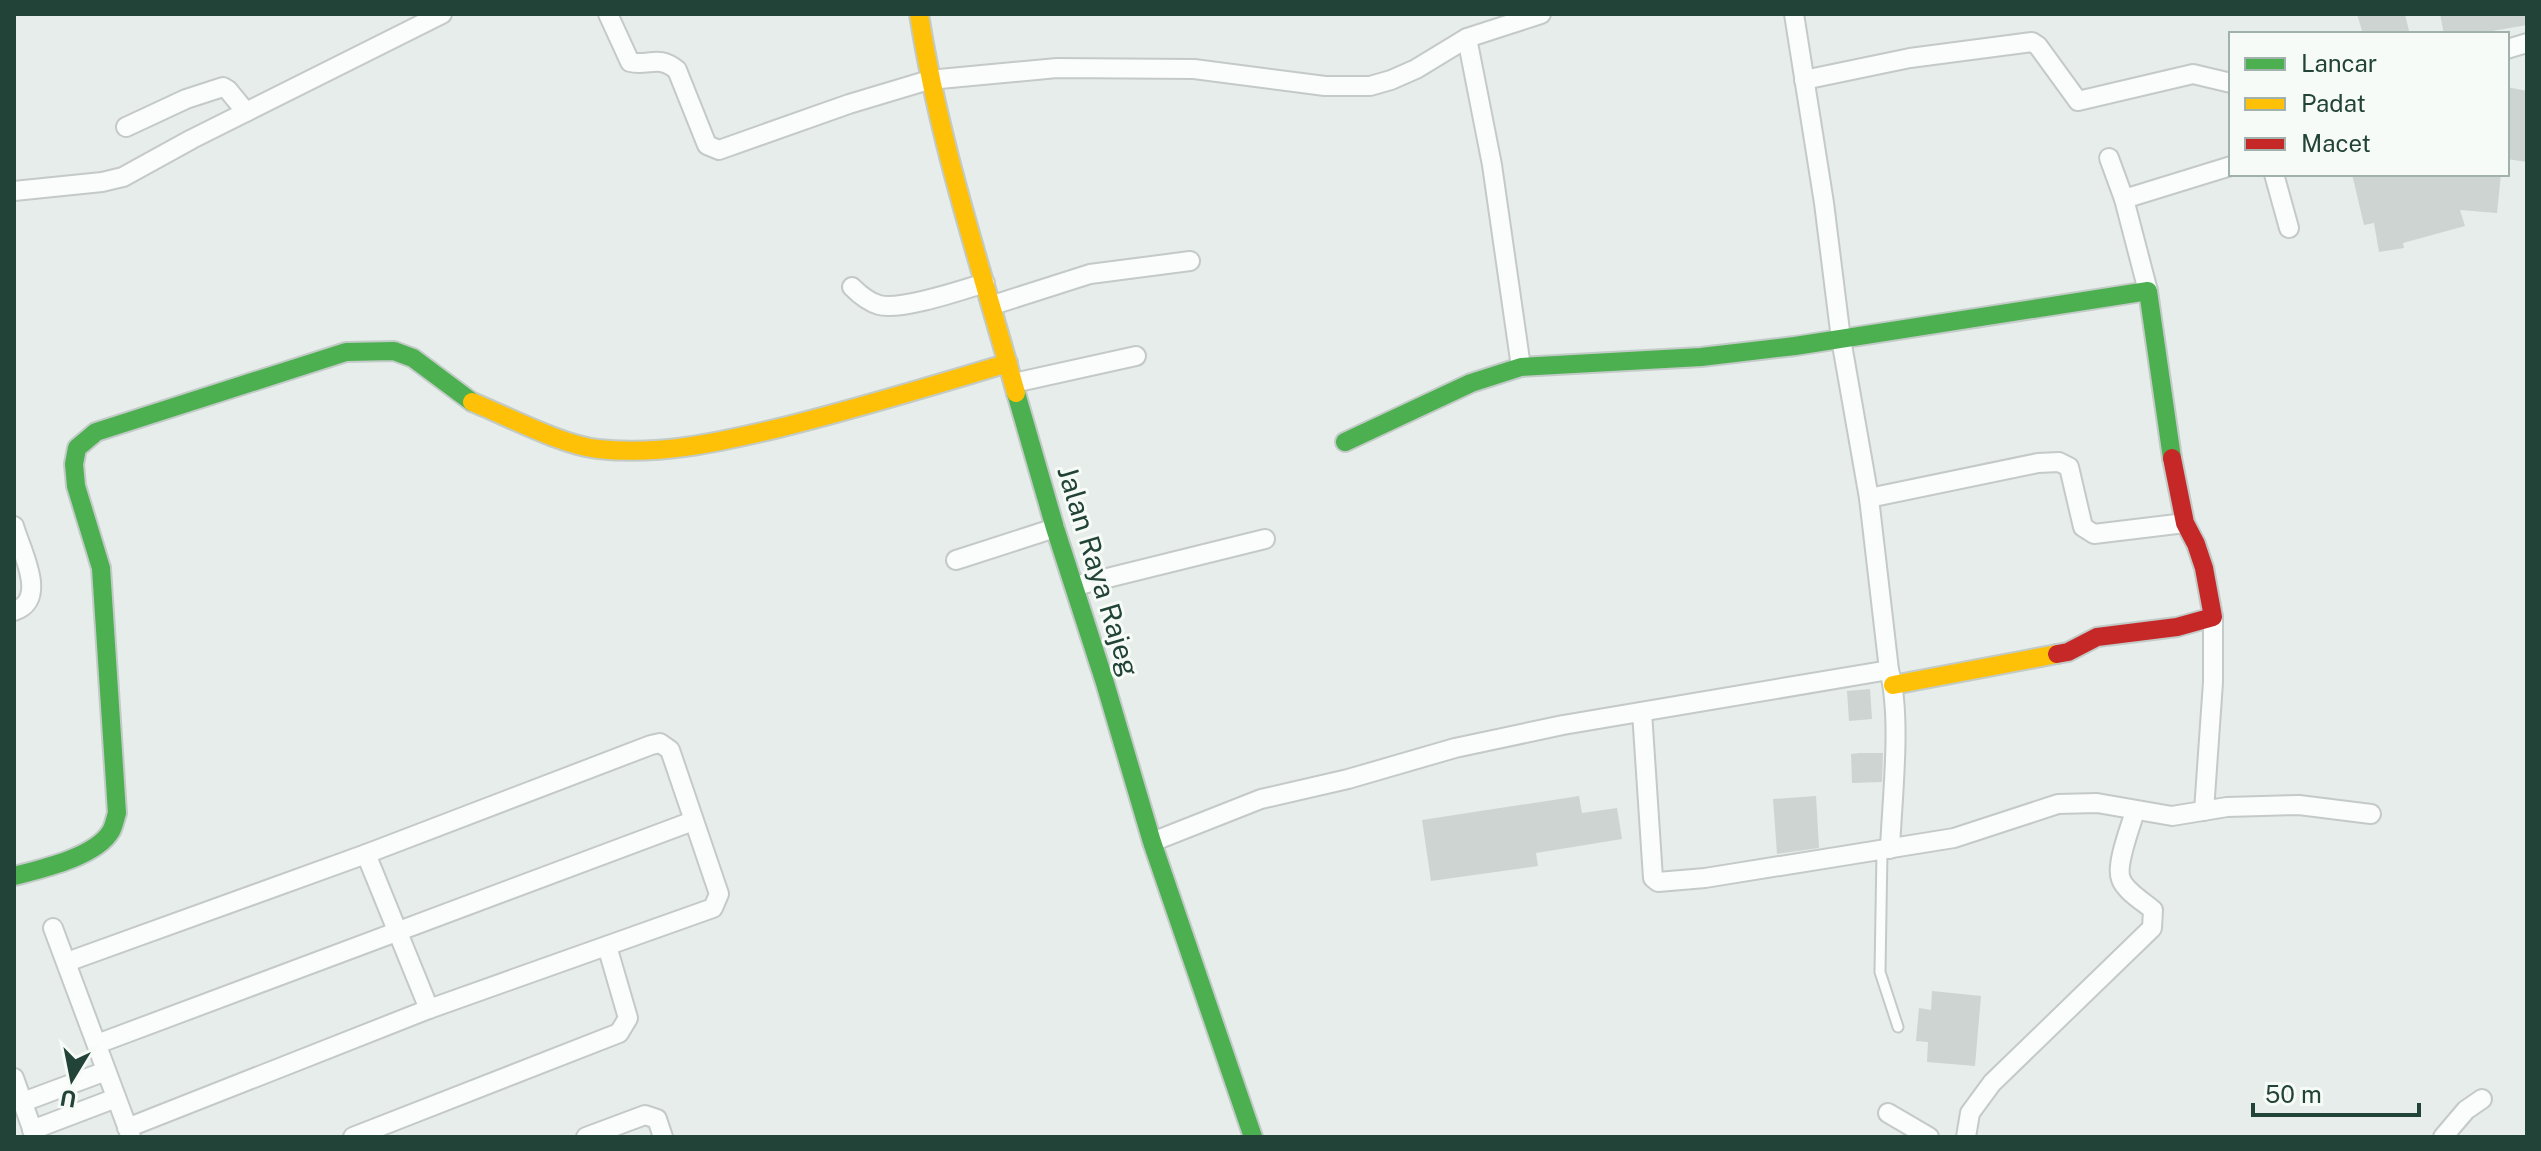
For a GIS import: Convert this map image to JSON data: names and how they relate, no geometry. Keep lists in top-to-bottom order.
{
  "streets": {
    "street": ["Jalan Raya Rajeg"]
  },
  "legend": ["Lancar", "Padat", "Macet"],
  "scale_bar": "50 m",
  "north": "bottom"
}
